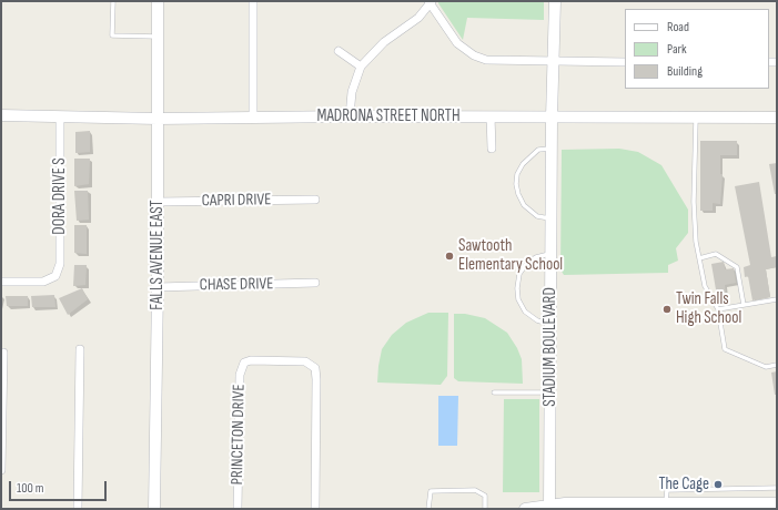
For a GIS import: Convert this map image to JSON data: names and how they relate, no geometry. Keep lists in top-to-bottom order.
{
  "streets": {
    "street": [
      "MADRONA STREET NORTH",
      "DORA DRIVE S",
      "CAPRI DRIVE",
      "FALLS AVENUE EAST",
      "CHASE DRIVE",
      "STADIUM BOULEVARD",
      "PRINCETON DRIVE"
    ]
  },
  "crossings": [
    ["MADRONA STREET NORTH", "DORA DRIVE S"],
    ["MADRONA STREET NORTH", "FALLS AVENUE EAST"],
    ["MADRONA STREET NORTH", "STADIUM BOULEVARD"],
    ["CAPRI DRIVE", "FALLS AVENUE EAST"],
    ["FALLS AVENUE EAST", "CHASE DRIVE"]
  ],
  "places": ["Sawtooth Elementary School", "Twin Falls High School", "The Cage"],
  "legend": ["Road", "Park", "Building"],
  "scale_bar": "100 m"
}
